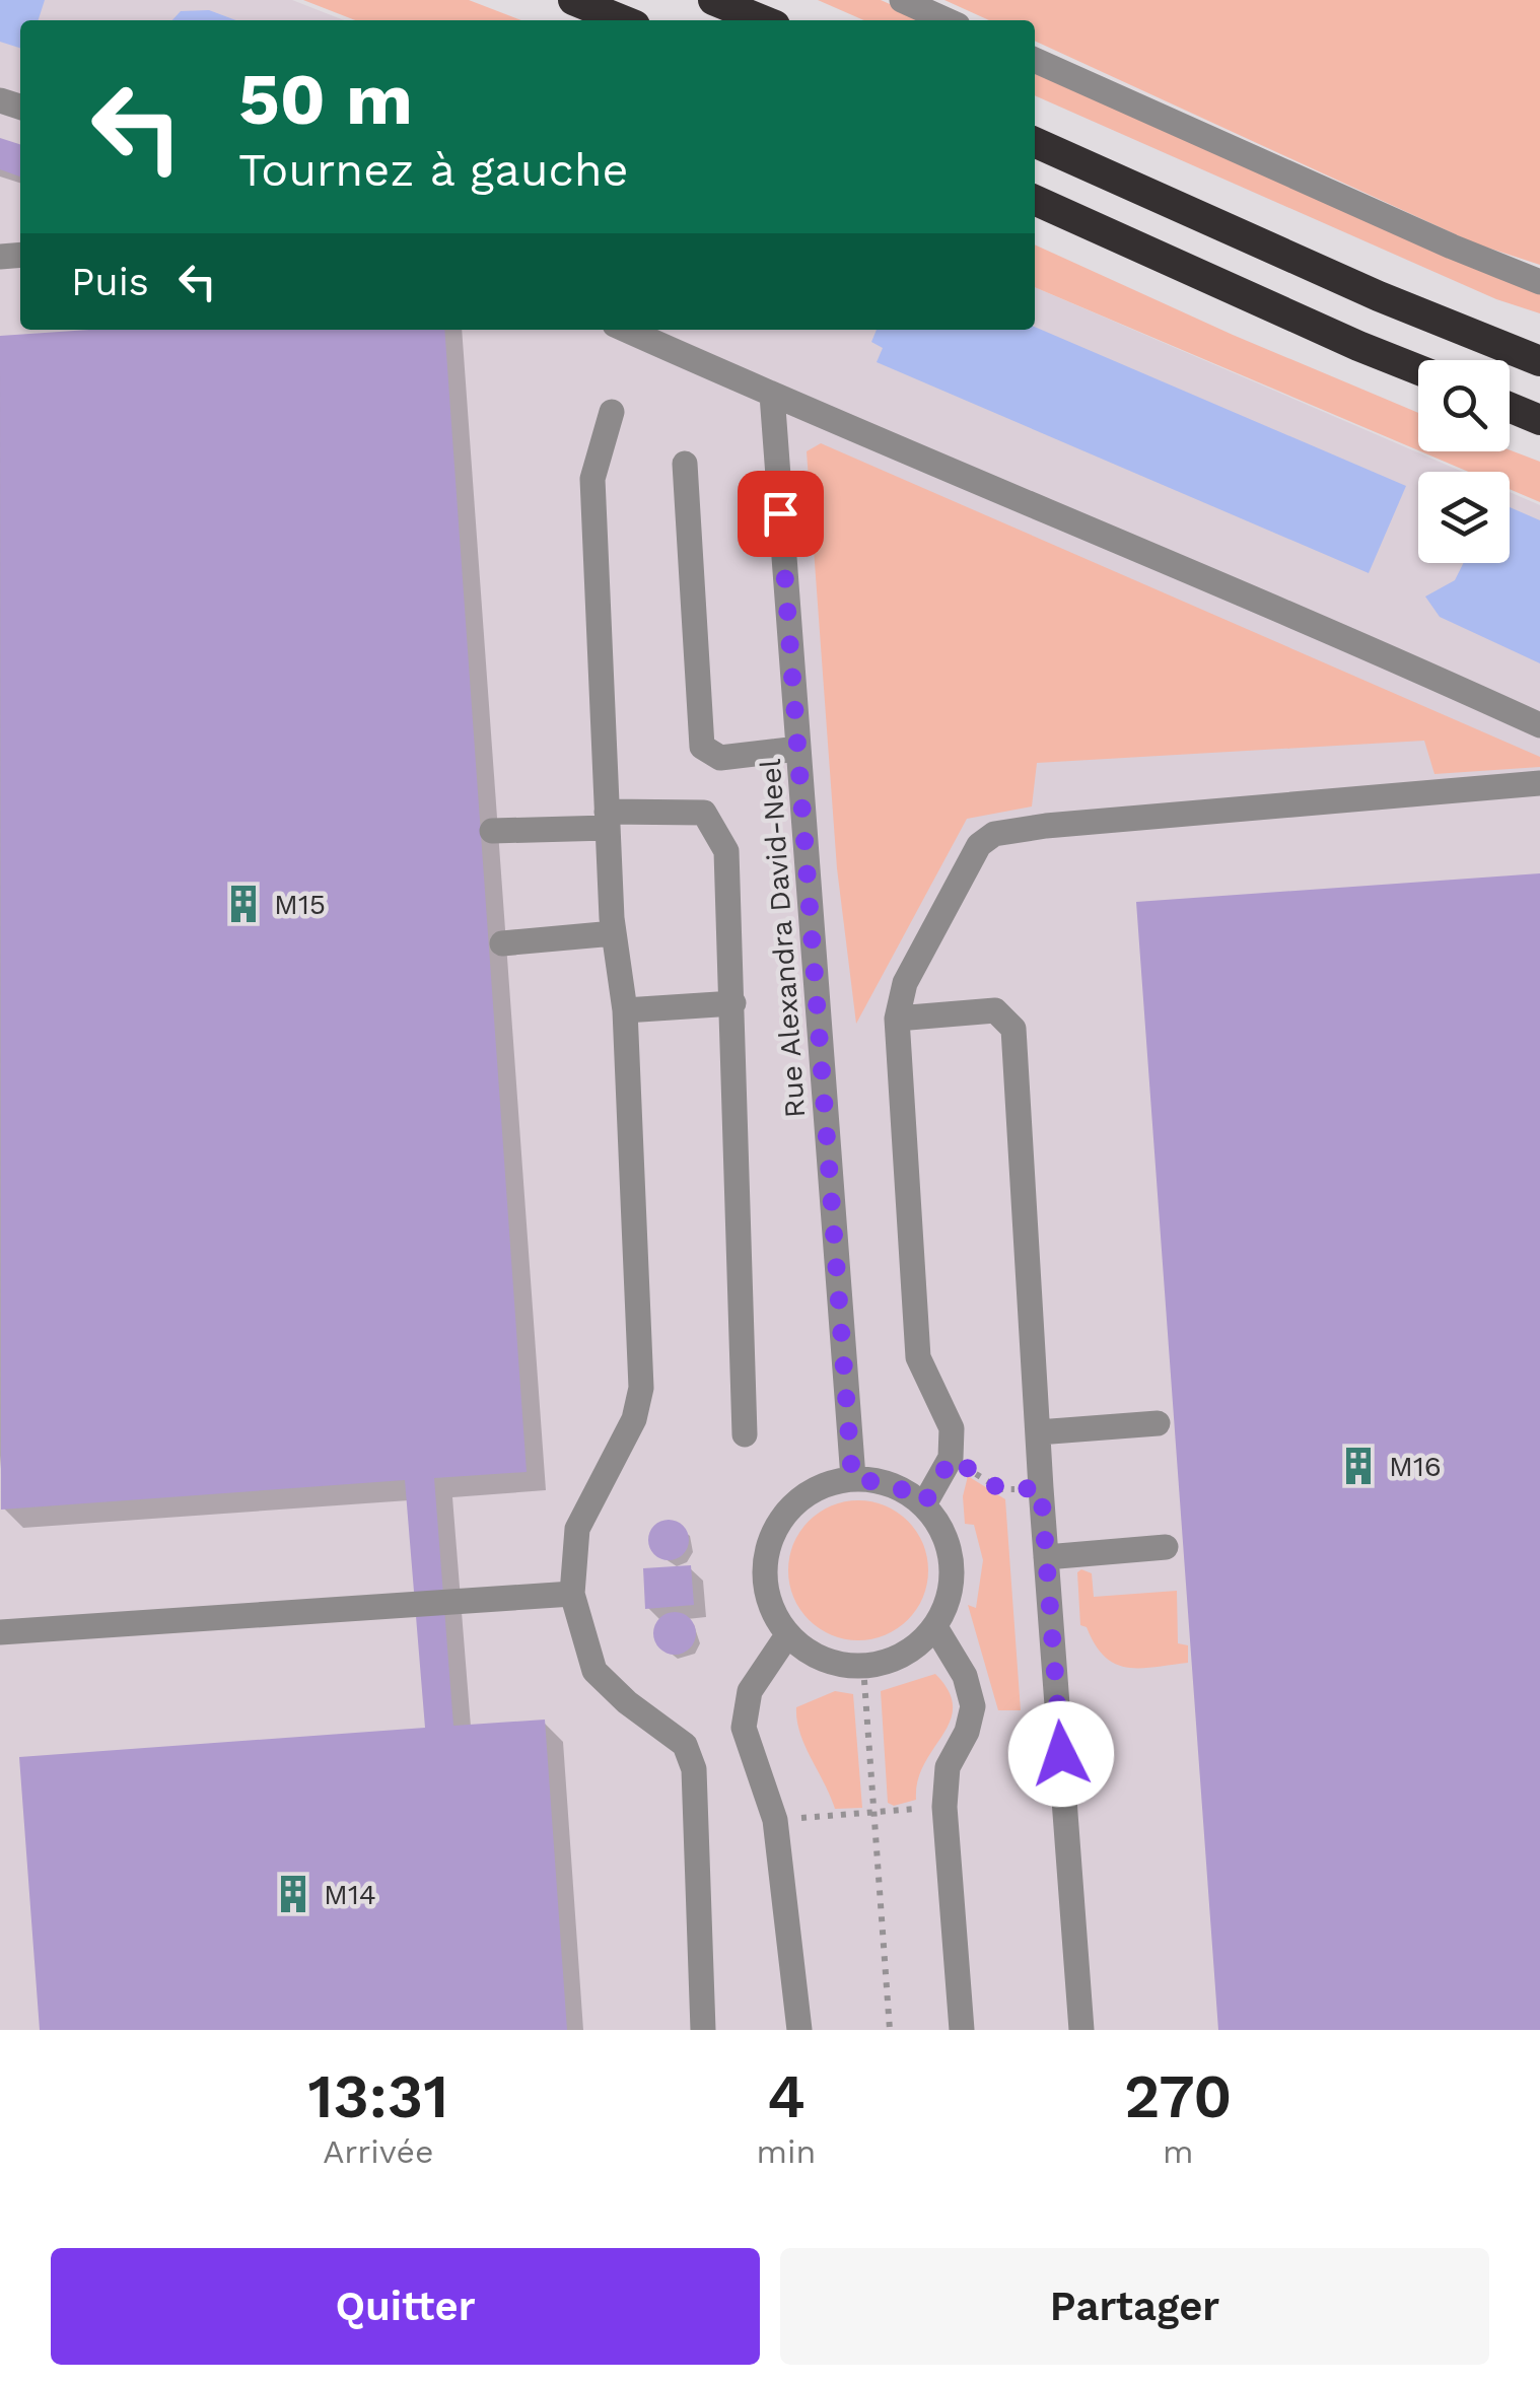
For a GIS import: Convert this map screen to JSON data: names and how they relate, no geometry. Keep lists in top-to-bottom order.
{
  "streets": {
    "street": ["Rue Alexandra David-Neel"]
  },
  "places": {
    "building": ["M15", "M16", "M14"]
  },
  "page": {
    "turn": ["50 m", "Tournez à gauche"],
    "then": "Puis",
    "eta": [
      "13:31",
      "Arrivée",
      "4",
      "min",
      "270",
      "m"
    ],
    "buttons": ["Quitter", "Partager"]
  }
}
